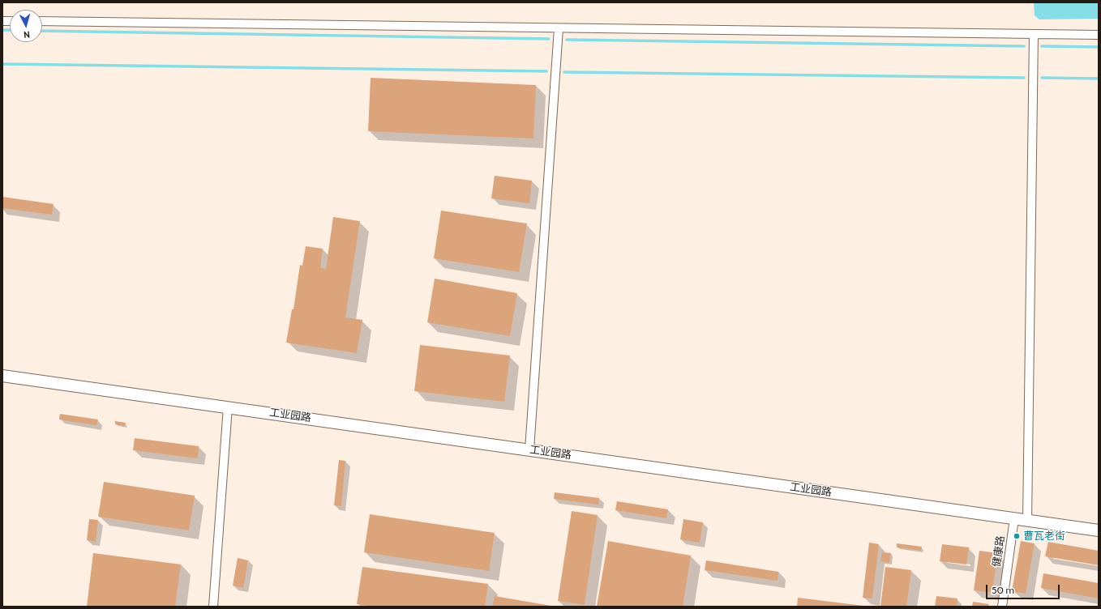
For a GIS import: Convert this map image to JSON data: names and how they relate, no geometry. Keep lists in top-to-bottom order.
{
  "streets": {
    "street": ["工业园路", "健康路"]
  },
  "crossings": [
    ["工业园路", "健康路"]
  ],
  "places": ["曹瓦老街"],
  "scale_bar": "50 m",
  "north": "bottom"
}
